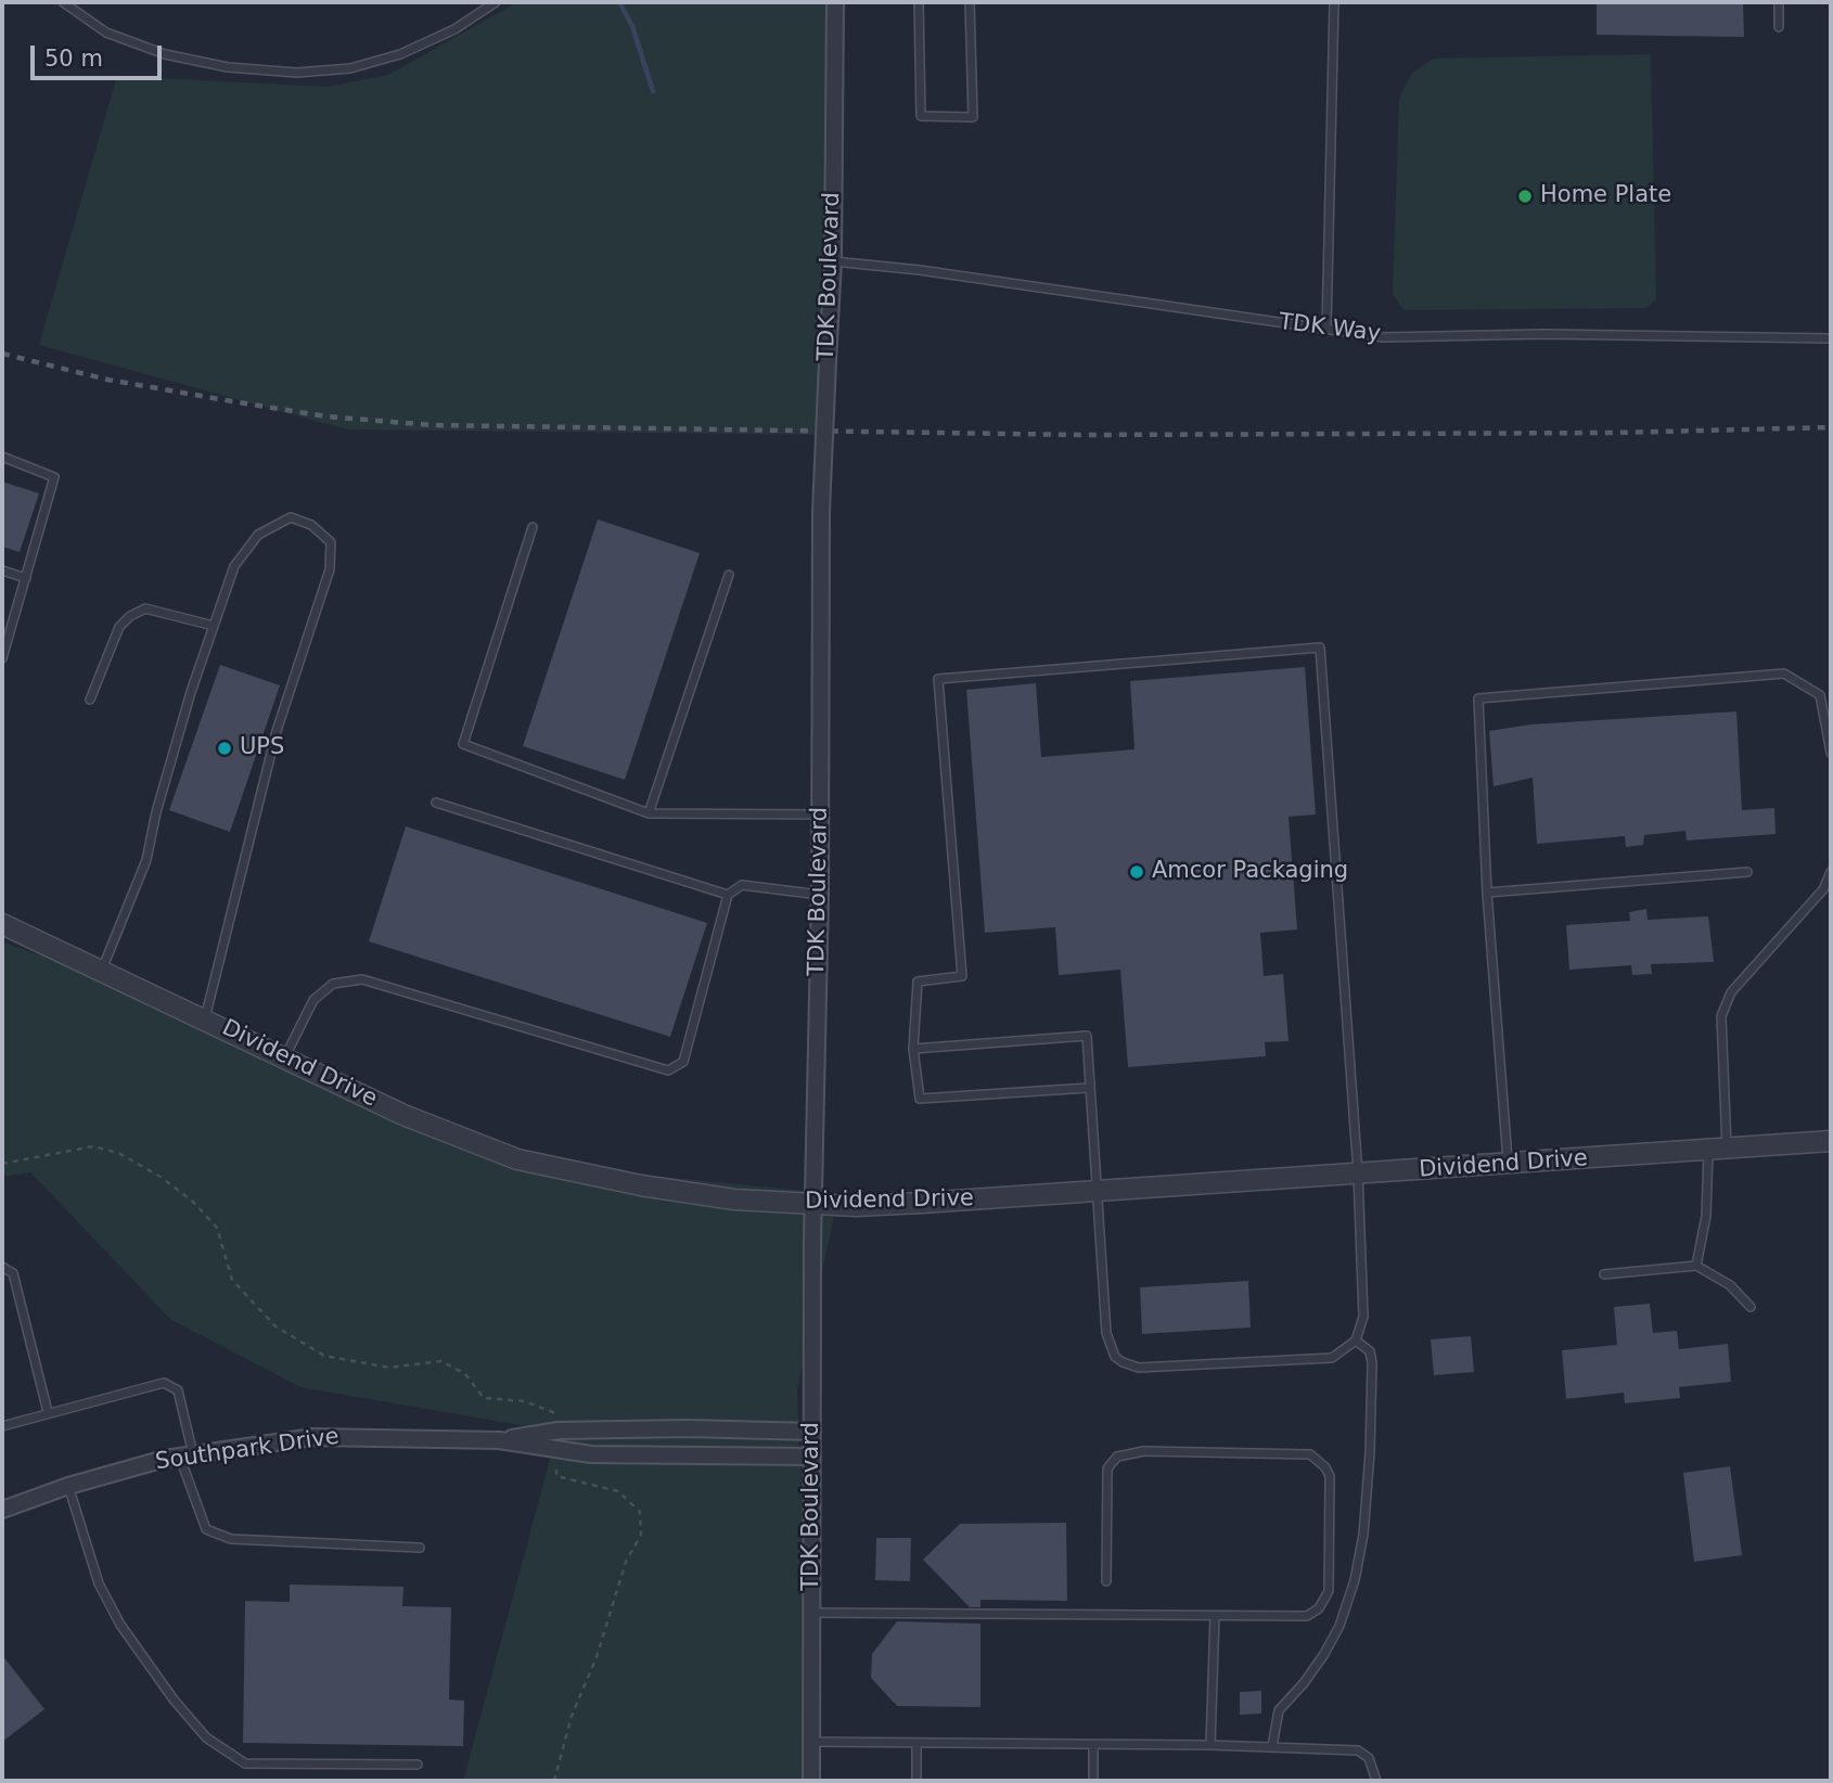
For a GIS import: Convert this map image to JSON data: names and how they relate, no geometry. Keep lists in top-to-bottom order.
{
  "streets": {
    "street": ["TDK Boulevard", "Dividend Drive", "Southpark Drive"],
    "lane": ["TDK Way"]
  },
  "crossings": [
    ["TDK Boulevard", "TDK Way"],
    ["TDK Boulevard", "Dividend Drive"],
    ["TDK Boulevard", "Southpark Drive"]
  ],
  "places": ["Home Plate", "UPS", "Amcor Packaging"],
  "scale_bar": "50 m"
}
